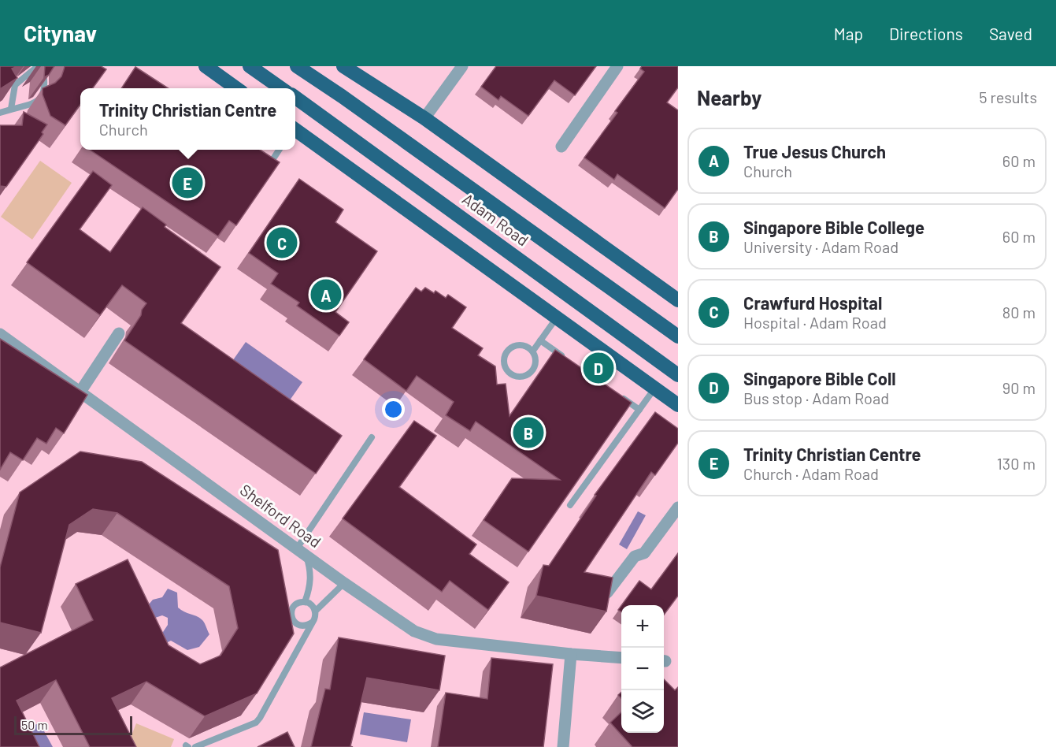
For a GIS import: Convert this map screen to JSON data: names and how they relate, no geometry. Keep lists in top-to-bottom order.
{
  "streets": {
    "highway": ["Adam Road"],
    "street": ["Shelford Road"]
  },
  "scale_bar": "50 m",
  "page": {
    "header": "Citynav",
    "nav": ["Map", "Directions", "Saved"],
    "heading": ["Nearby", "5 results"],
    "popup": ["Trinity Christian Centre", "Church"],
    "list": [
      {
        "mark": "A",
        "name": "True Jesus Church",
        "note": "Church",
        "value": "60 m"
      },
      {
        "mark": "B",
        "name": "Singapore Bible College",
        "note": "University · Adam Road",
        "value": "60 m"
      },
      {
        "mark": "C",
        "name": "Crawfurd Hospital",
        "note": "Hospital · Adam Road",
        "value": "80 m"
      },
      {
        "mark": "D",
        "name": "Singapore Bible Coll",
        "note": "Bus stop · Adam Road",
        "value": "90 m"
      },
      {
        "mark": "E",
        "name": "Trinity Christian Centre",
        "note": "Church · Adam Road",
        "value": "130 m"
      }
    ],
    "pins": [
      "E",
      "C",
      "A",
      "D",
      "B"
    ],
    "map_buttons": ["+", "−"],
    "scale": "50 m"
  }
}
